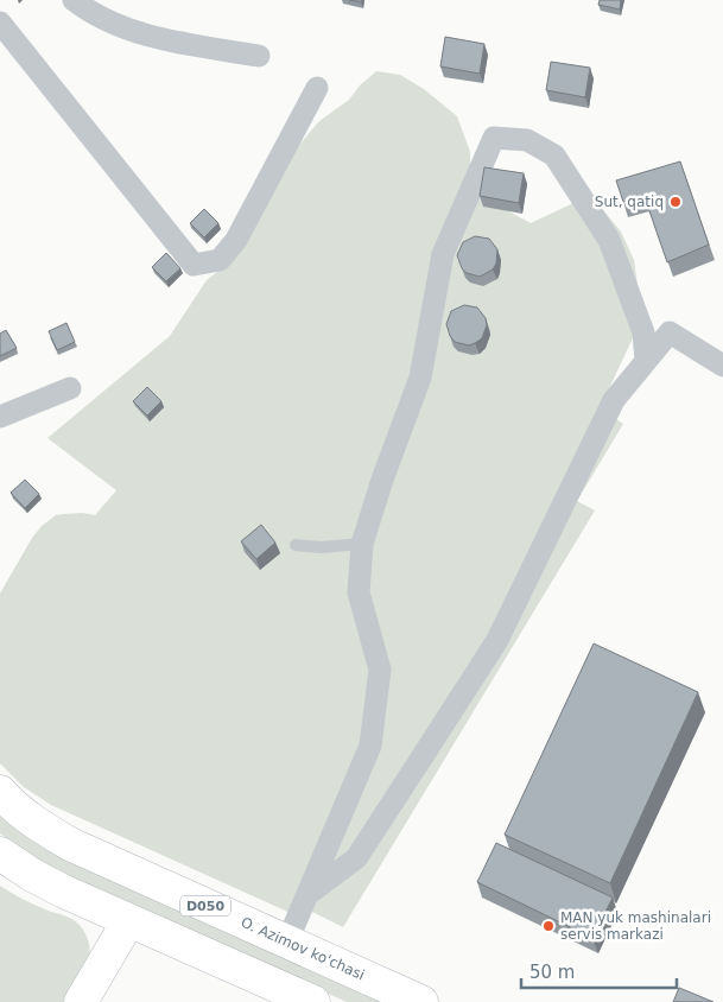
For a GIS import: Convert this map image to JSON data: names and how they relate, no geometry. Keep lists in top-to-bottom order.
{
  "streets": {
    "main road": ["D050", "O. Azimov ko'chasi"]
  },
  "places": ["Sut, qatiq", "MAN yuk mashinalari servis markazi"],
  "scale_bar": "50 m"
}
